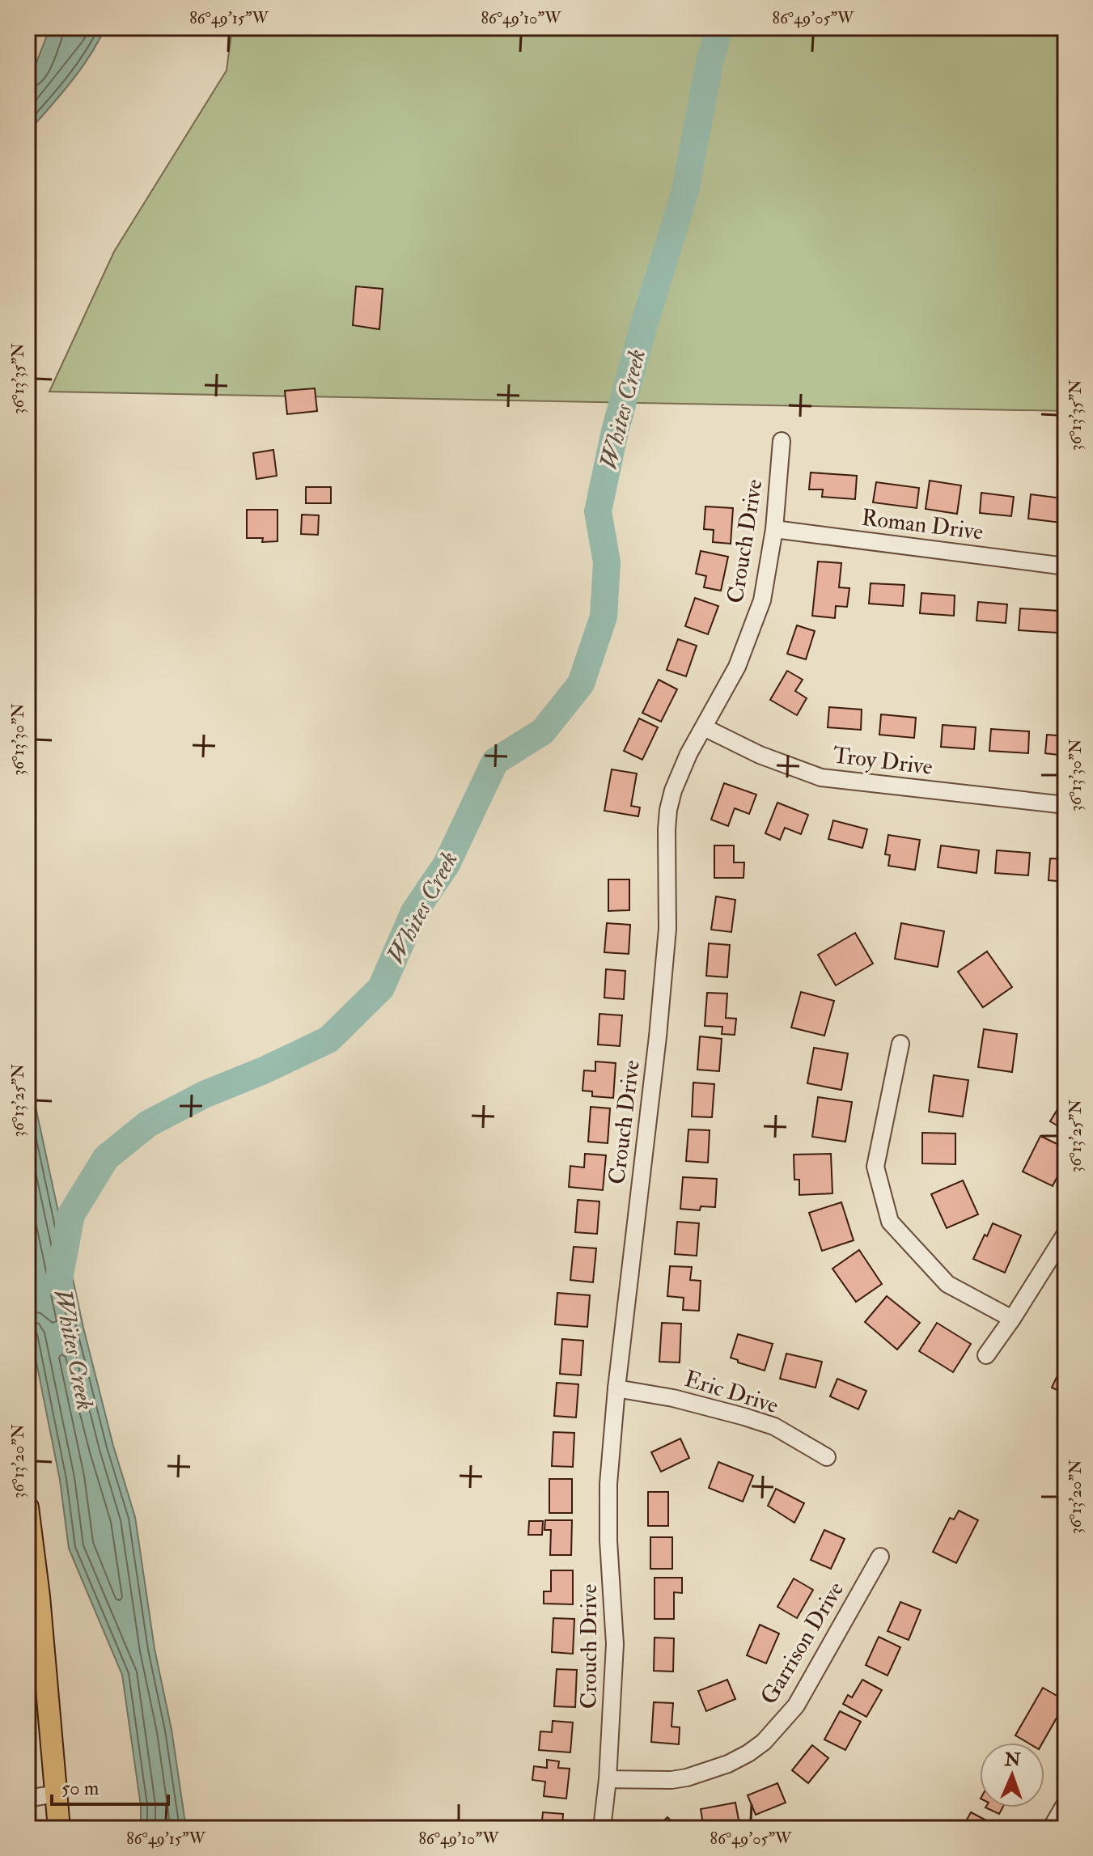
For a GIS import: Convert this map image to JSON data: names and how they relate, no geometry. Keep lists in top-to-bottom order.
{
  "streets": {
    "street": [
      "Roman Drive",
      "Crouch Drive",
      "Troy Drive",
      "Eric Drive",
      "Garrison Drive"
    ]
  },
  "crossings": [
    ["Roman Drive", "Crouch Drive"],
    ["Crouch Drive", "Troy Drive"],
    ["Crouch Drive", "Eric Drive"],
    ["Crouch Drive", "Garrison Drive"]
  ],
  "water": ["Whites Creek"],
  "scale_bar": "50 m",
  "north": "top",
  "coordinates": [
    "86°49'15\"W",
    "86°49'10\"W",
    "86°49'05\"W",
    "36°13'35\"N",
    "36°13'30\"N",
    "36°13'25\"N",
    "36°13'20\"N"
  ]
}
